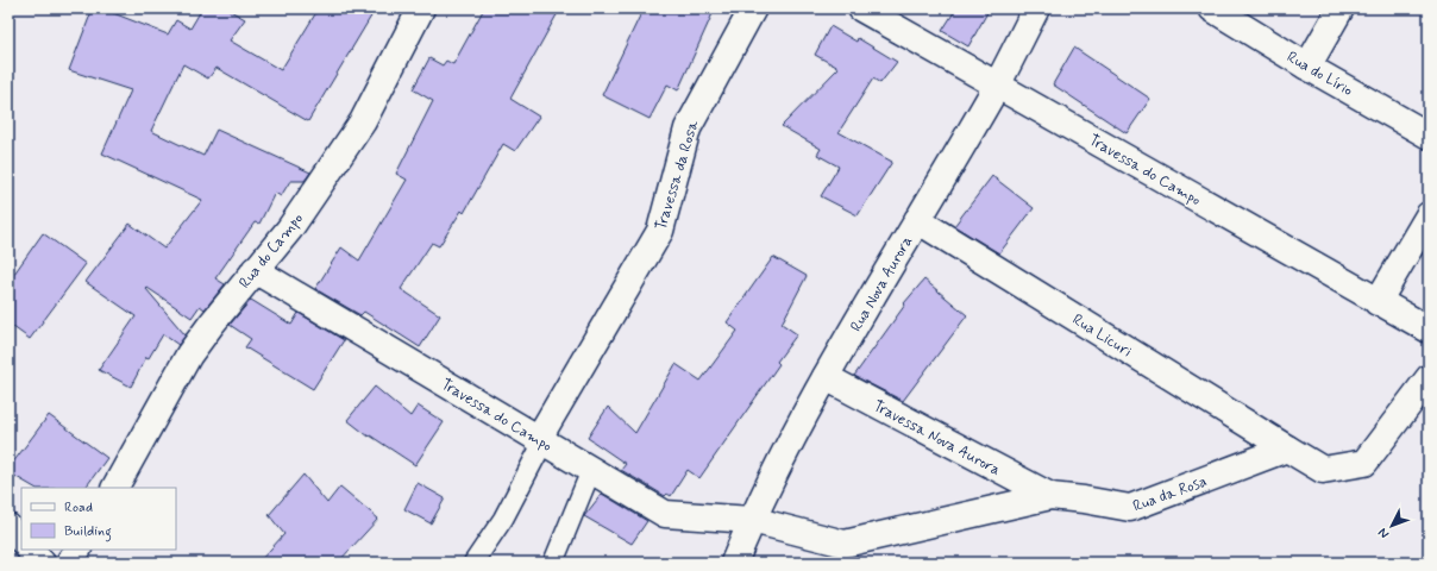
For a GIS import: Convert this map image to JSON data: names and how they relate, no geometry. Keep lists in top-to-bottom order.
{
  "streets": {
    "street": [
      "Rua do Lírio",
      "Travessa do Campo",
      "Travessa da Rosa",
      "Rua do Campo",
      "Rua Nova Aurora",
      "Rua Licuri",
      "Travessa Nova Aurora",
      "Rua da Rosa"
    ]
  },
  "crossings": [
    ["Travessa do Campo", "Travessa da Rosa"],
    ["Travessa do Campo", "Rua do Campo"],
    ["Travessa do Campo", "Rua Nova Aurora"],
    ["Travessa do Campo", "Rua da Rosa"],
    ["Rua Nova Aurora", "Rua Licuri"],
    ["Rua Nova Aurora", "Travessa Nova Aurora"],
    ["Rua Nova Aurora", "Rua da Rosa"],
    ["Rua Licuri", "Rua da Rosa"],
    ["Travessa Nova Aurora", "Rua da Rosa"]
  ],
  "legend": ["Road", "Building"],
  "north": "bottom left"
}
